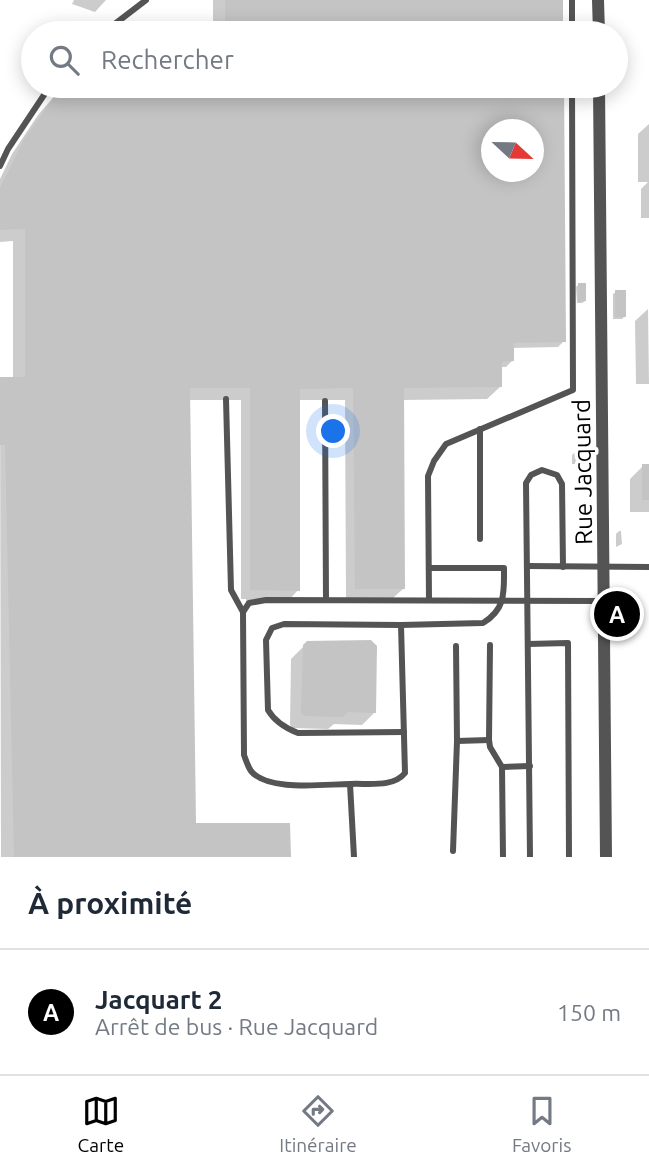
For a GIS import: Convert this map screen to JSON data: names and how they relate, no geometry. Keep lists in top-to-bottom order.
{
  "streets": {
    "street": ["Rue Jacquard"]
  },
  "north": "right",
  "page": {
    "search": "Rechercher",
    "pins": "A",
    "heading": "À proximité",
    "list": [
      {
        "mark": "A",
        "name": "Jacquart 2",
        "note": "Arrêt de bus · Rue Jacquard",
        "value": "150 m"
      }
    ],
    "nav": ["Carte", "Itinéraire", "Favoris"]
  }
}
